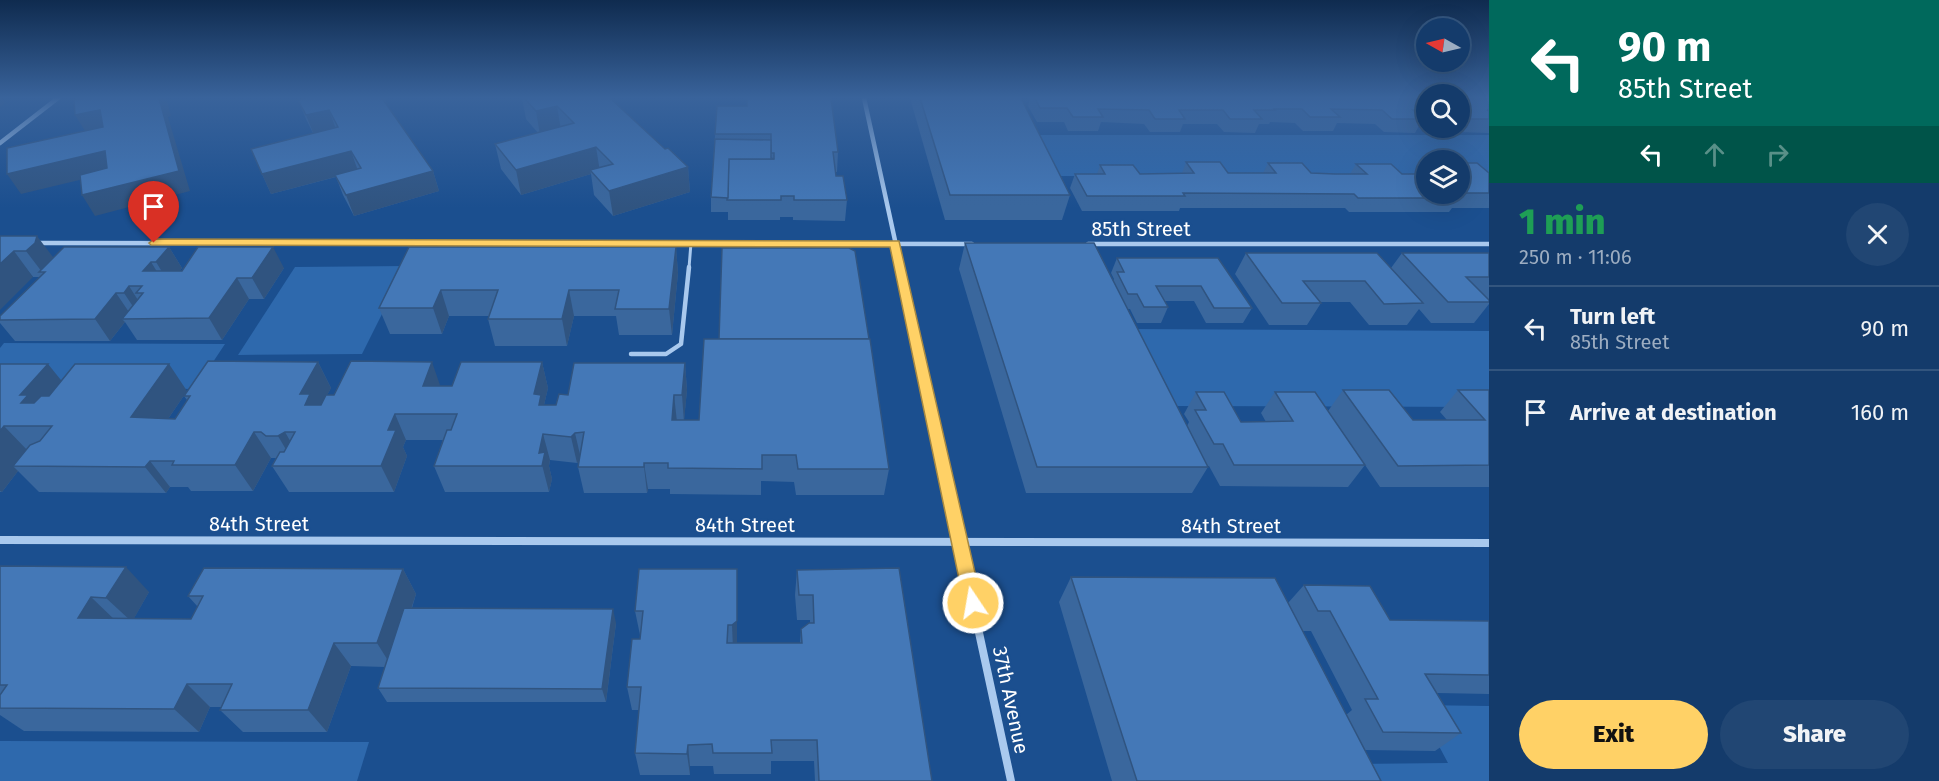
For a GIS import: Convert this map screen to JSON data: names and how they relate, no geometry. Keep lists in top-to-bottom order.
{
  "streets": {
    "street": ["85th Street", "84th Street", "37th Avenue"]
  },
  "crossings": [
    ["84th Street", "37th Avenue"]
  ],
  "north": "left",
  "page": {
    "turn": ["90 m", "85th Street"],
    "heading": ["1 min", "250 m · 11:06"],
    "list": [
      {
        "name": "Turn left",
        "note": "85th Street",
        "value": "90 m"
      },
      {
        "name": "Arrive at destination",
        "value": "160 m"
      }
    ],
    "buttons": ["Exit", "Share"]
  }
}
